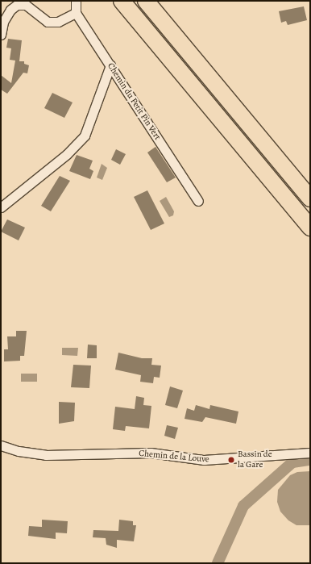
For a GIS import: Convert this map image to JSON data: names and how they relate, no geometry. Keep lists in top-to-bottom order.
{
  "streets": {
    "street": ["Chemin du Petit Pin Vert", "Chemin de la Louve"]
  },
  "places": ["Bassin de la Gare"]
}
